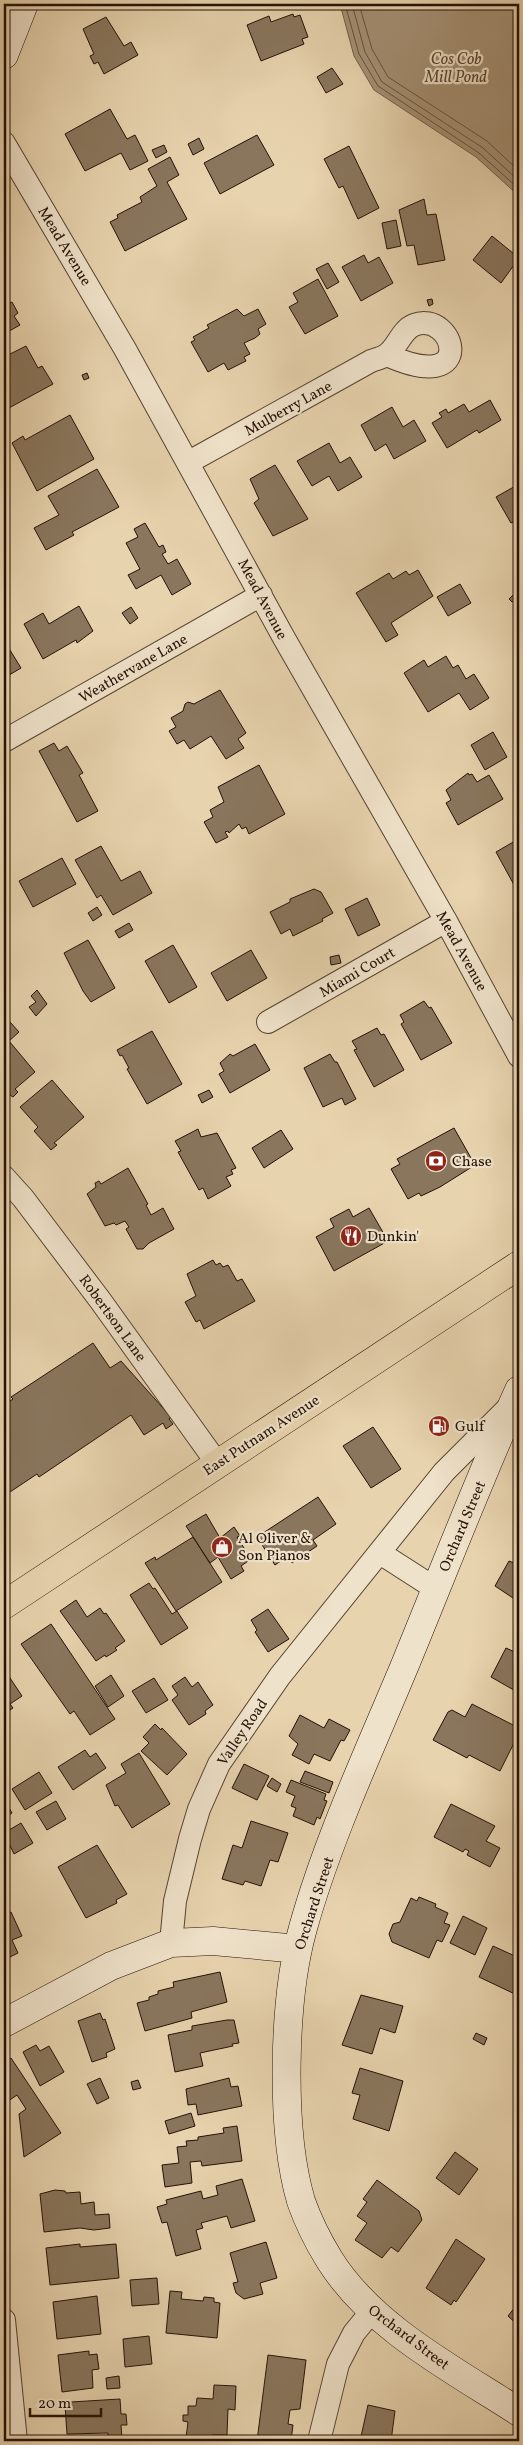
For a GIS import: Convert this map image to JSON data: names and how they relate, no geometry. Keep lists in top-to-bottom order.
{
  "streets": {
    "main road": ["East Putnam Avenue", "Orchard Street"],
    "street": [
      "Mead Avenue",
      "Mulberry Lane",
      "Weathervane Lane",
      "Miami Court",
      "Robertson Lane",
      "Valley Road"
    ]
  },
  "crossings": [
    ["Mead Avenue", "Mulberry Lane"],
    ["Mead Avenue", "Weathervane Lane"],
    ["Mead Avenue", "Miami Court"],
    ["Robertson Lane", "East Putnam Avenue"],
    ["Orchard Street", "Valley Road"]
  ],
  "water": ["Cos Cob Mill Pond"],
  "places": {
    "bank": ["Chase"],
    "restaurant": ["Dunkin'"],
    "fuel station": ["Gulf"],
    "shop": ["Al Oliver & Son Pianos"]
  },
  "scale_bar": "20 m"
}
